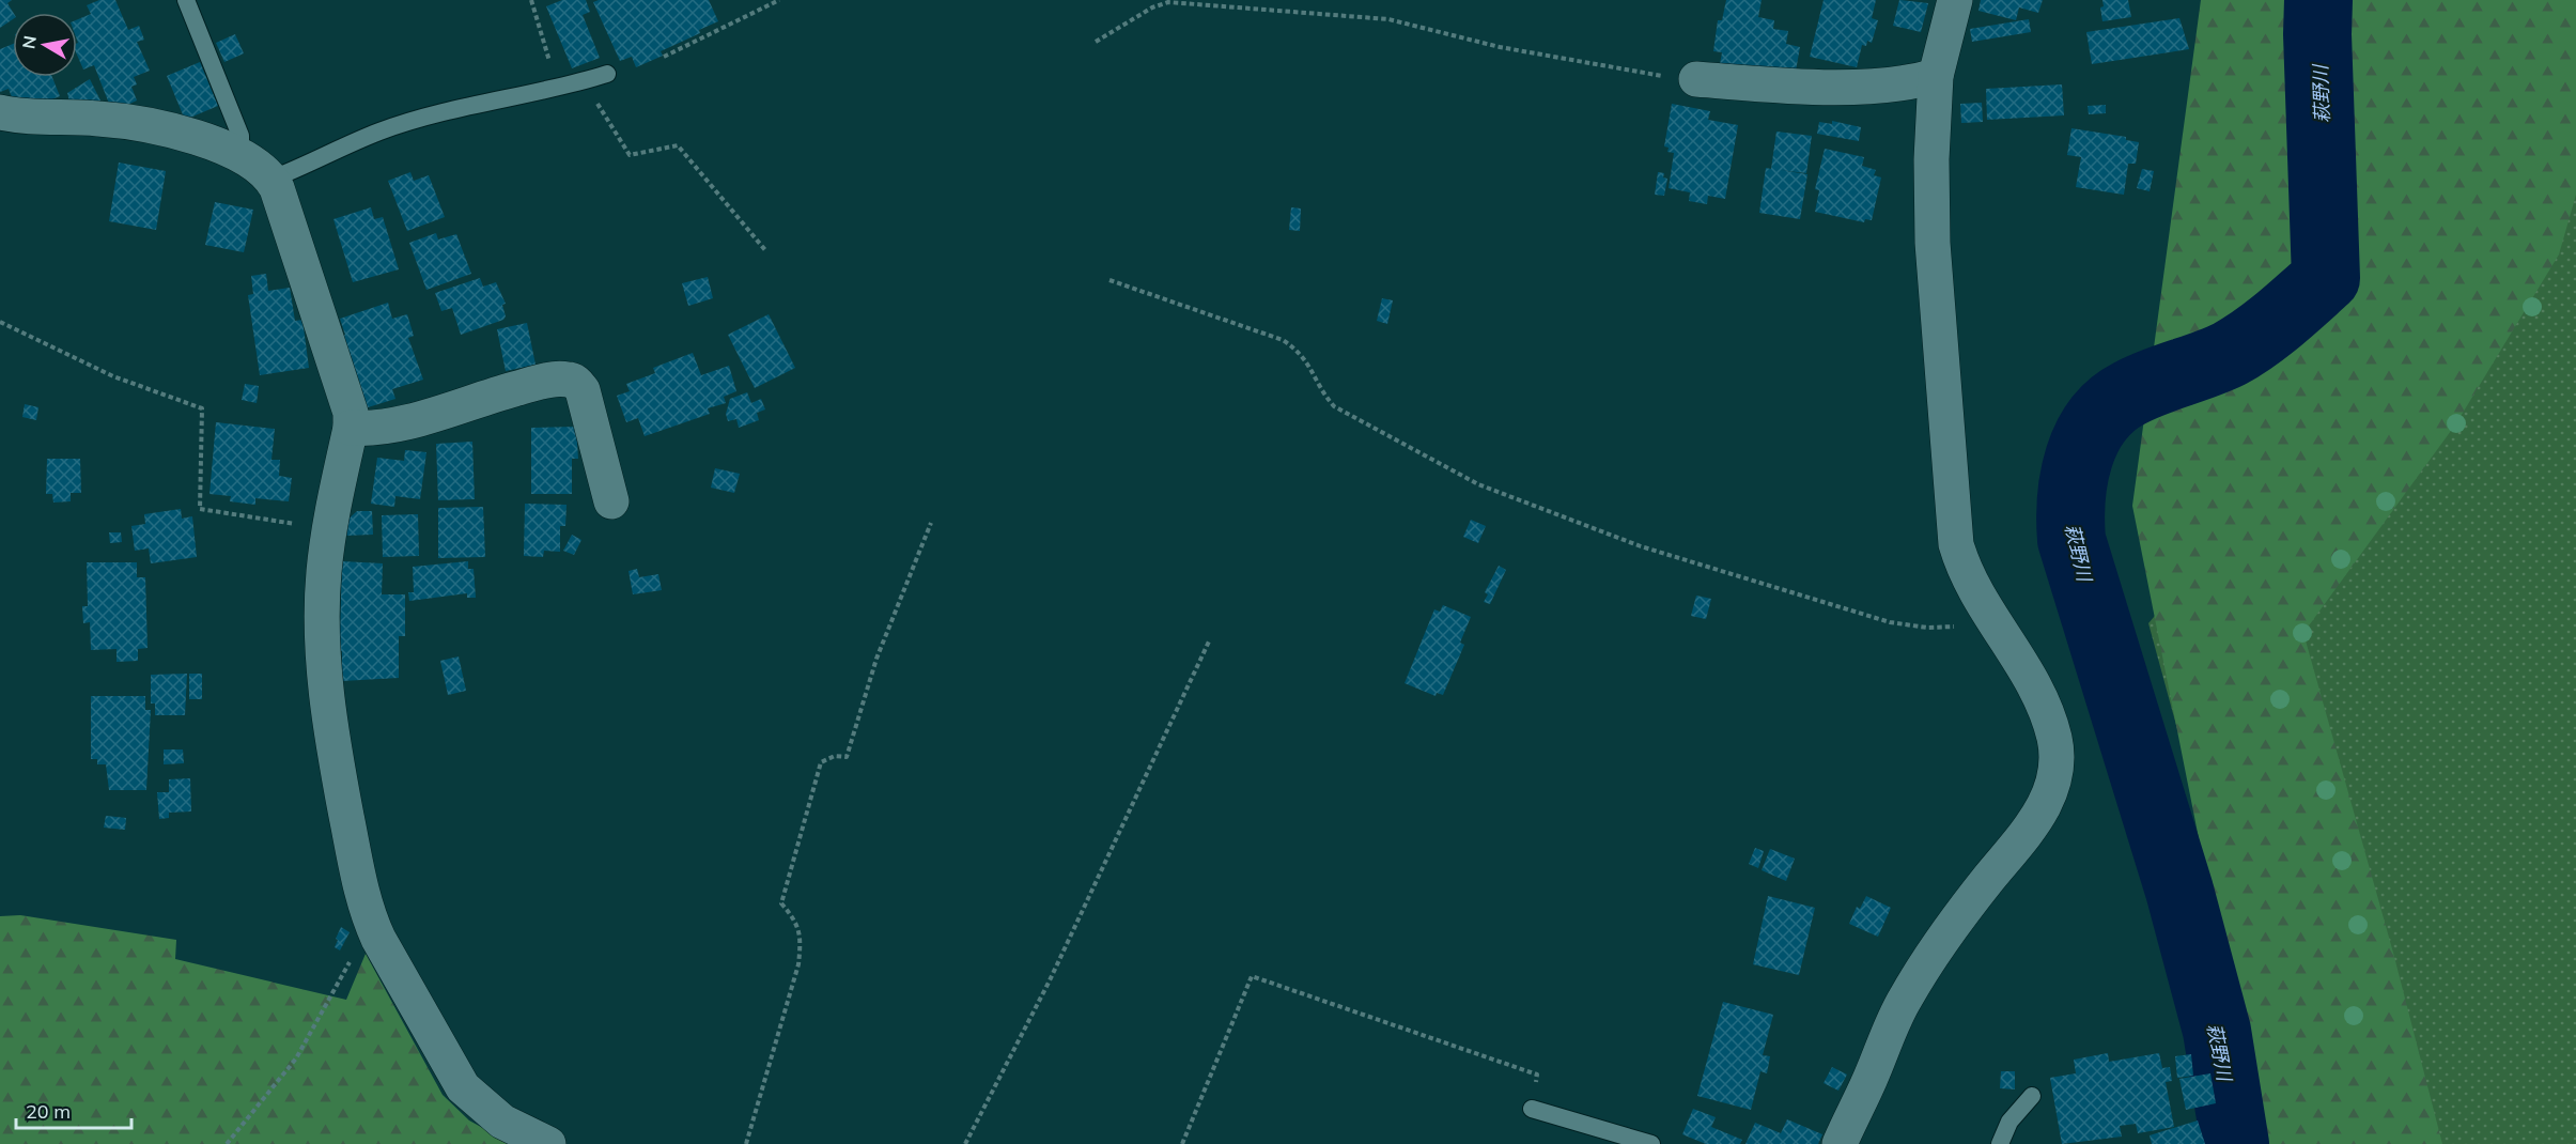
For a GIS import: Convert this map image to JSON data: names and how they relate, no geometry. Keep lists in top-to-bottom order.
{
  "water": ["萩野川"],
  "scale_bar": "20 m",
  "north": "left"
}
